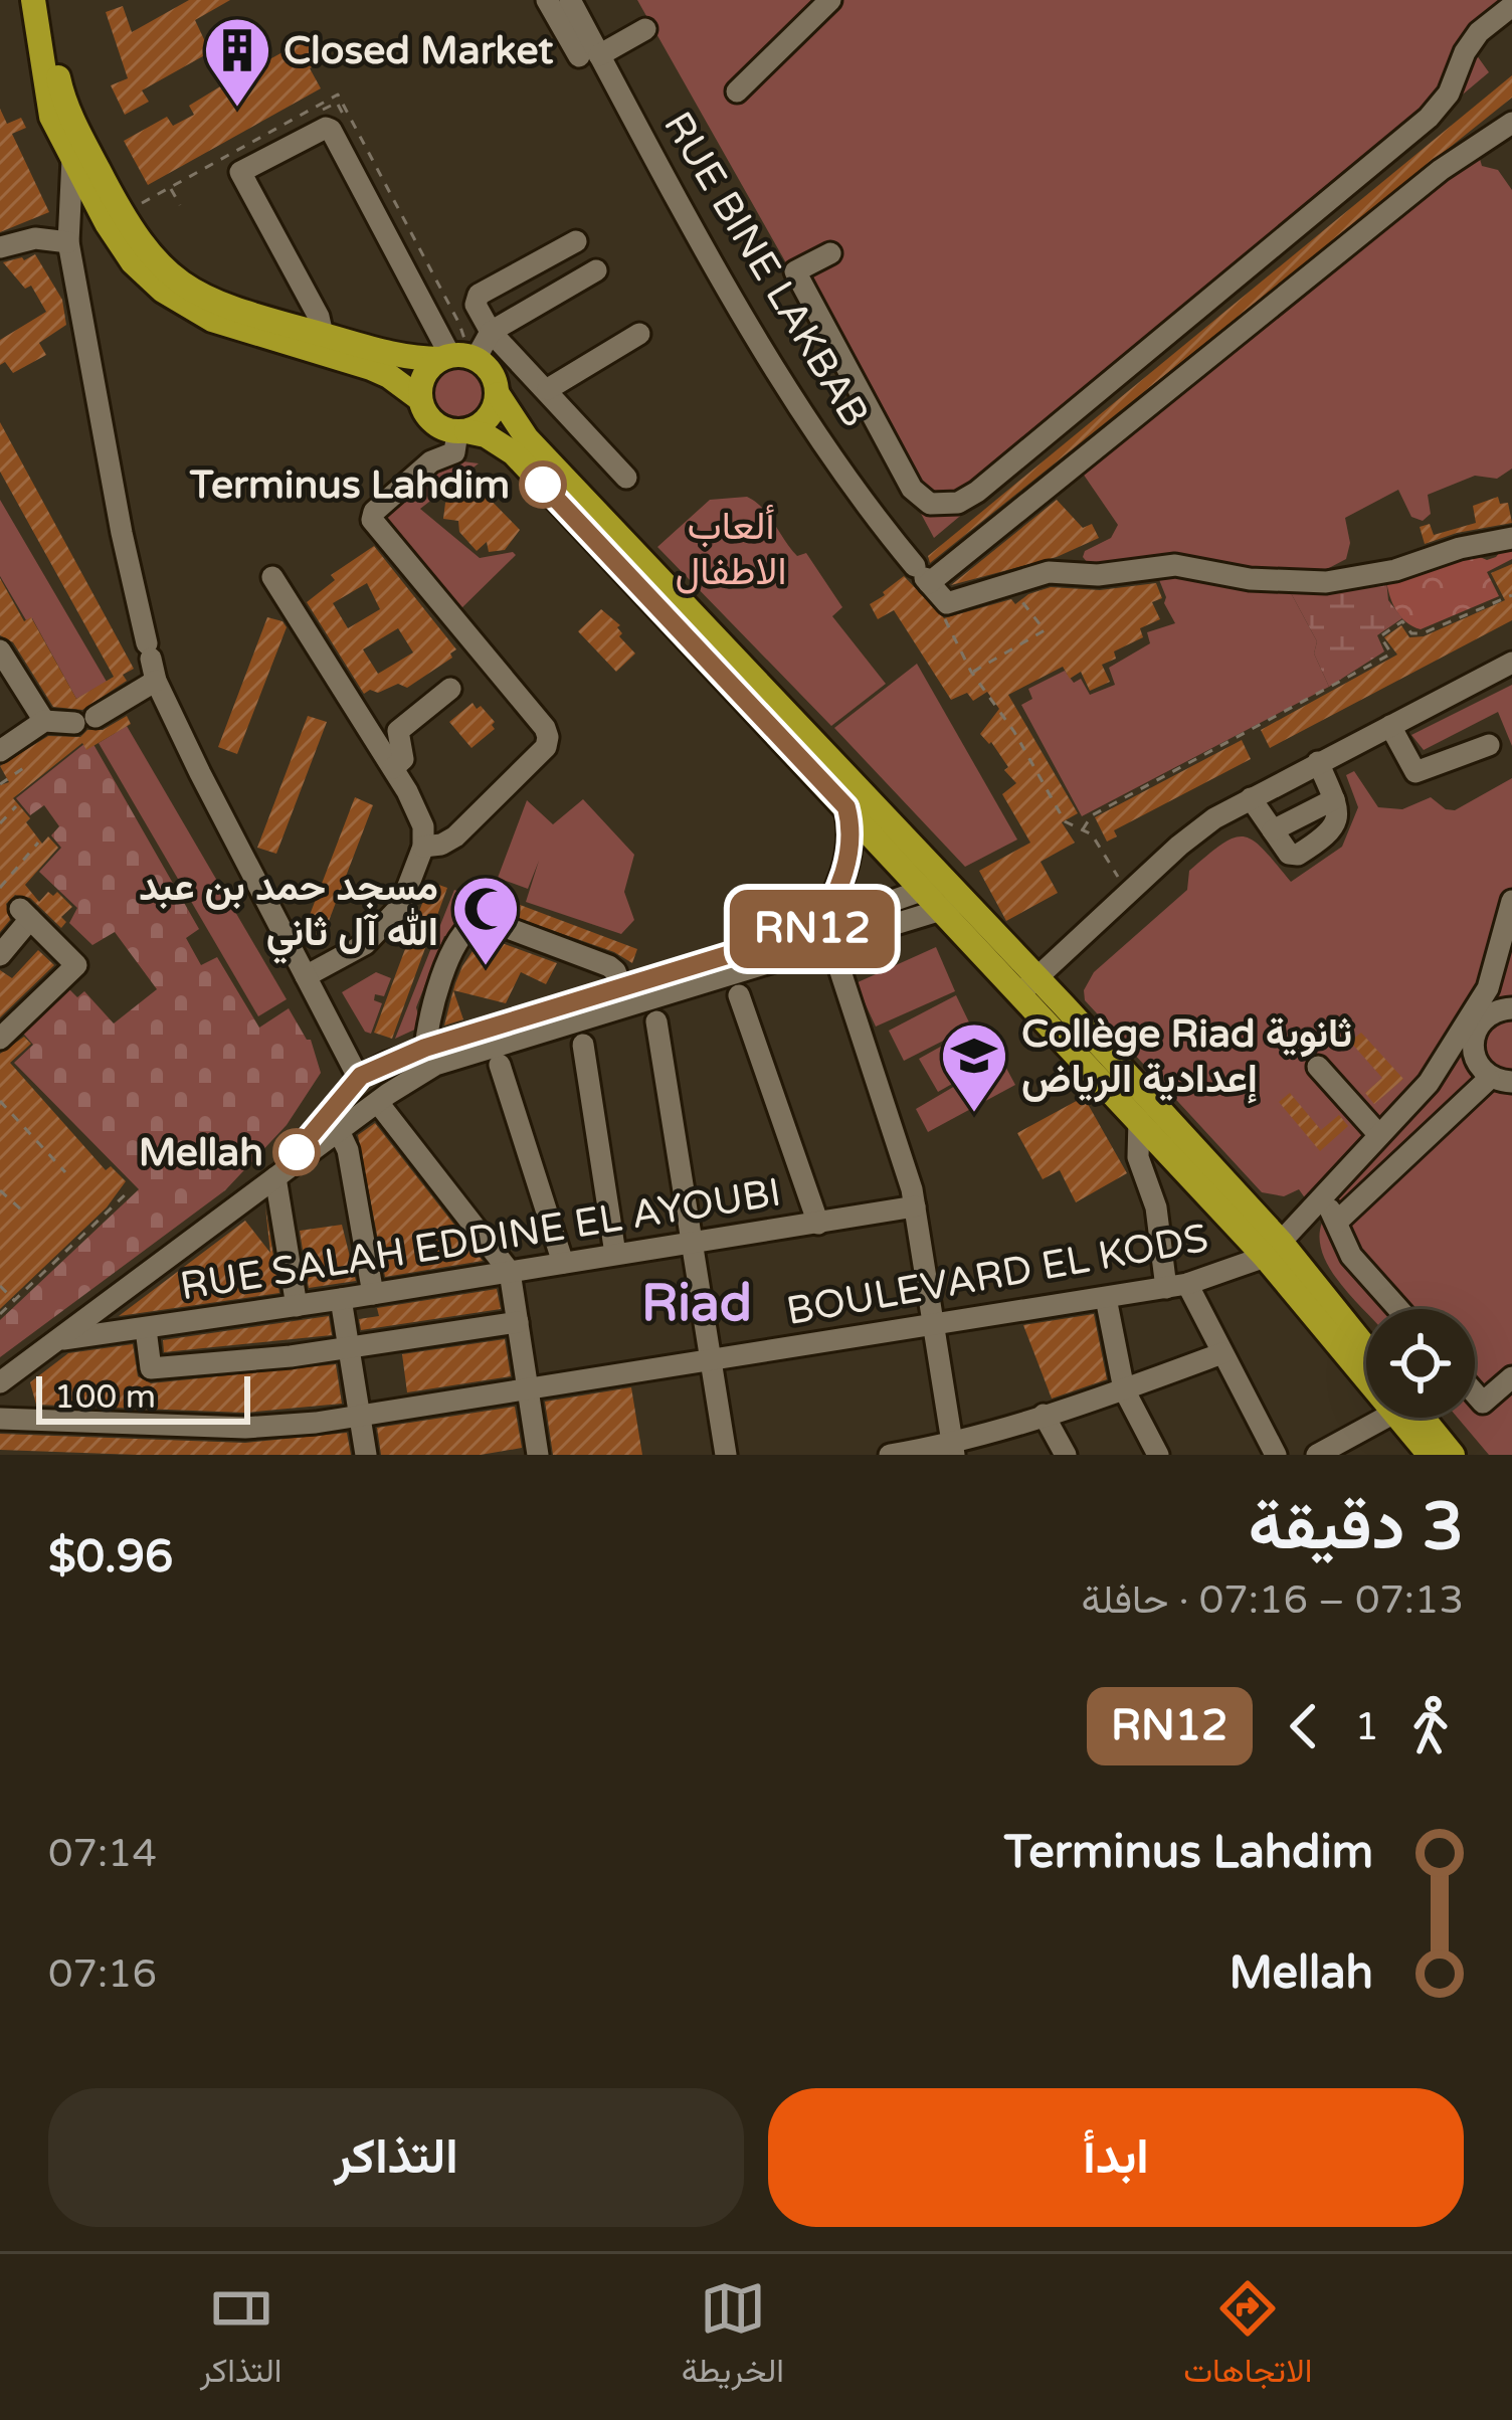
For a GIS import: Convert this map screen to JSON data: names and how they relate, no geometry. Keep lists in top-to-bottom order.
{
  "streets": {
    "street": ["RUE BINE LAKBAB", "RUE SALAH EDDINE EL AYOUBI", "BOULEVARD EL KODS"]
  },
  "districts": ["Riad"],
  "parks": ["ألعاب الاطفال"],
  "places": {
    "building": ["Closed Market"],
    "other": ["Terminus Lahdim", "Mellah"],
    "mosque": ["مسجد حمد بن عبد الله آل ثاني"],
    "school or university": ["Collège Riad ثانوية إعدادية الرياض"]
  },
  "lines": ["bus line RN12"],
  "scale_bar": "100 m",
  "page": {
    "on_map": "RN12",
    "scale": "100 m",
    "heading": ["3 دقيقة", "07:13 – 07:16 · حافلة", "$0.96"],
    "legs": ["1", "RN12"],
    "list": [
      {
        "name": "Terminus Lahdim",
        "value": "07:14"
      },
      {
        "name": "Mellah",
        "value": "07:16"
      }
    ],
    "buttons": ["ابدأ", "التذاكر"],
    "tabs": ["الاتجاهات", "الخريطة", "التذاكر"]
  }
}
